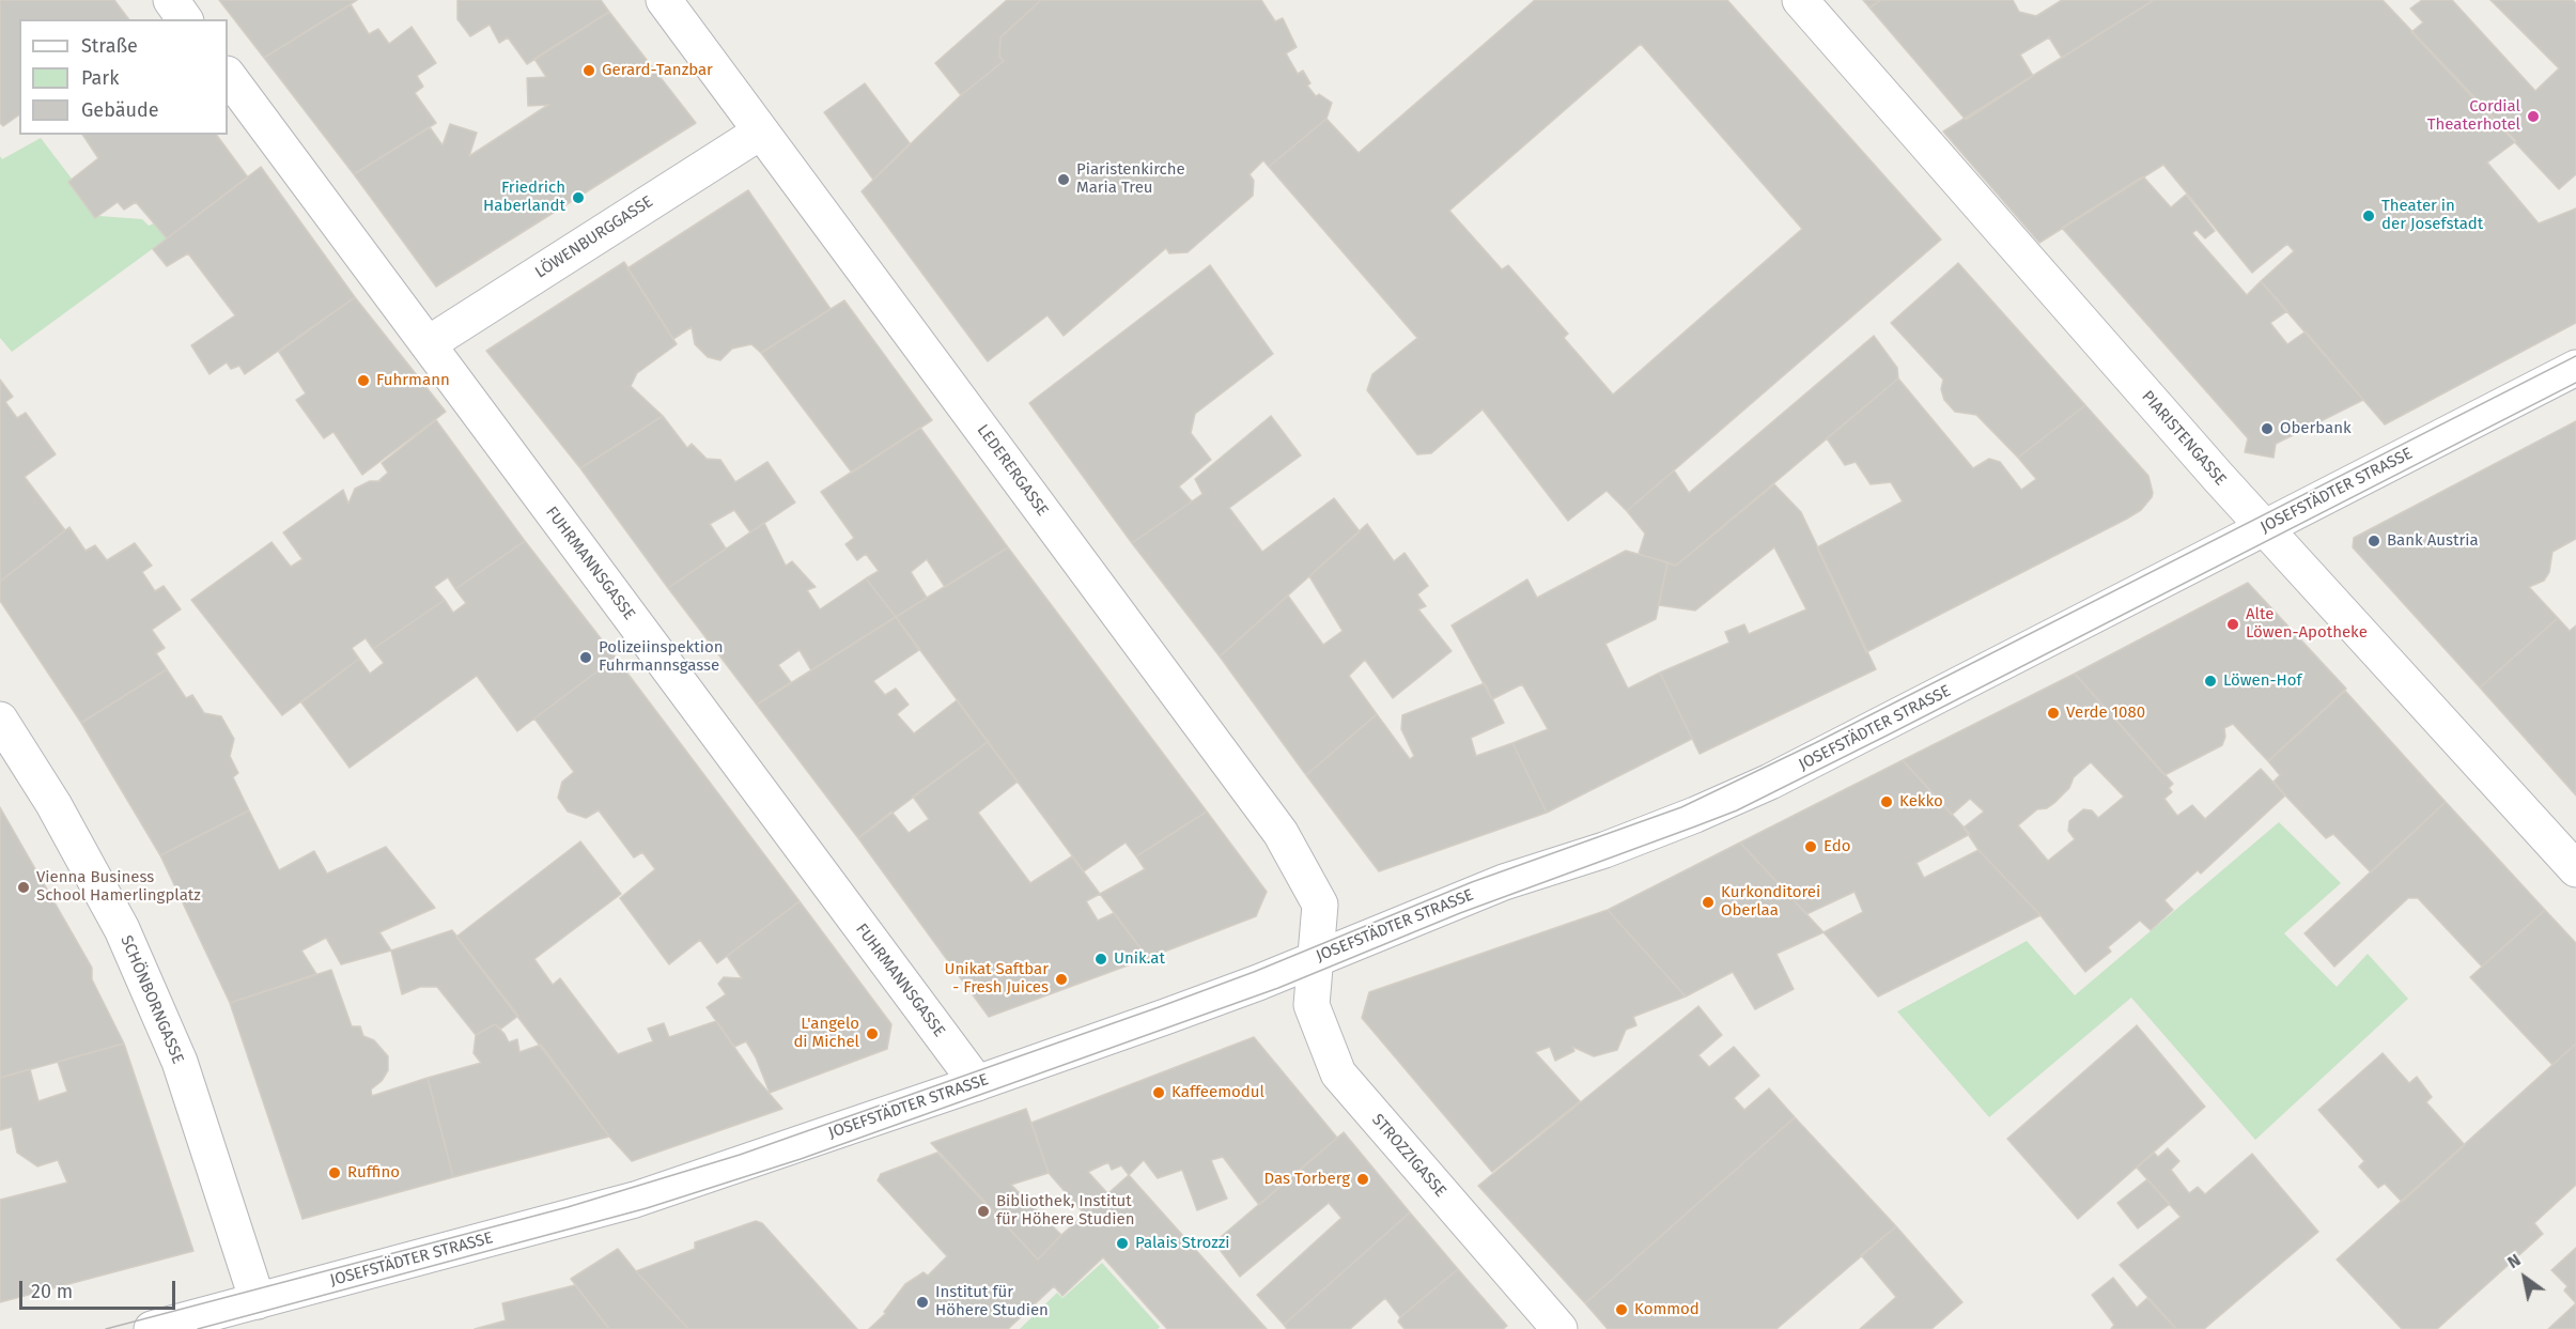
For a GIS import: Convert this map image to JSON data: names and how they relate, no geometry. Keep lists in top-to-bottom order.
{
  "streets": {
    "street": [
      "LÖWENBURGGASSE",
      "PIARISTENGASSE",
      "LEDERERGASSE",
      "JOSEFSTÄDTER STRASSE",
      "FUHRMANNSGASSE",
      "SCHÖNBORNGASSE",
      "STROZZIGASSE"
    ]
  },
  "crossings": [
    ["LÖWENBURGGASSE", "LEDERERGASSE"],
    ["LÖWENBURGGASSE", "FUHRMANNSGASSE"],
    ["PIARISTENGASSE", "JOSEFSTÄDTER STRASSE"],
    ["LEDERERGASSE", "JOSEFSTÄDTER STRASSE"],
    ["LEDERERGASSE", "STROZZIGASSE"],
    ["JOSEFSTÄDTER STRASSE", "FUHRMANNSGASSE"],
    ["JOSEFSTÄDTER STRASSE", "SCHÖNBORNGASSE"],
    ["JOSEFSTÄDTER STRASSE", "STROZZIGASSE"]
  ],
  "places": [
    "Gerard-Tanzbar",
    "Cordial Theaterhotel",
    "Piaristenkirche Maria Treu",
    "Friedrich Haberlandt",
    "Theater in der Josefstadt",
    "Fuhrmann",
    "Oberbank",
    "Bank Austria",
    "Alte Löwen-Apotheke",
    "Polizeiinspektion Fuhrmannsgasse",
    "Löwen-Hof",
    "Verde 1080",
    "Kekko",
    "Edo",
    "Vienna Business School Hamerlingplatz",
    "Kurkonditorei Oberlaa",
    "Unik.at",
    "Unikat Saftbar - Fresh Juices",
    "L'angelo di Michel",
    "Kaffeemodul",
    "Ruffino",
    "Das Torberg",
    "Bibliothek, Institut für Höhere Studien",
    "Palais Strozzi",
    "Institut für Höhere Studien",
    "Kommod"
  ],
  "legend": ["Straße", "Park", "Gebäude"],
  "scale_bar": "20 m",
  "north": "top left"
}
